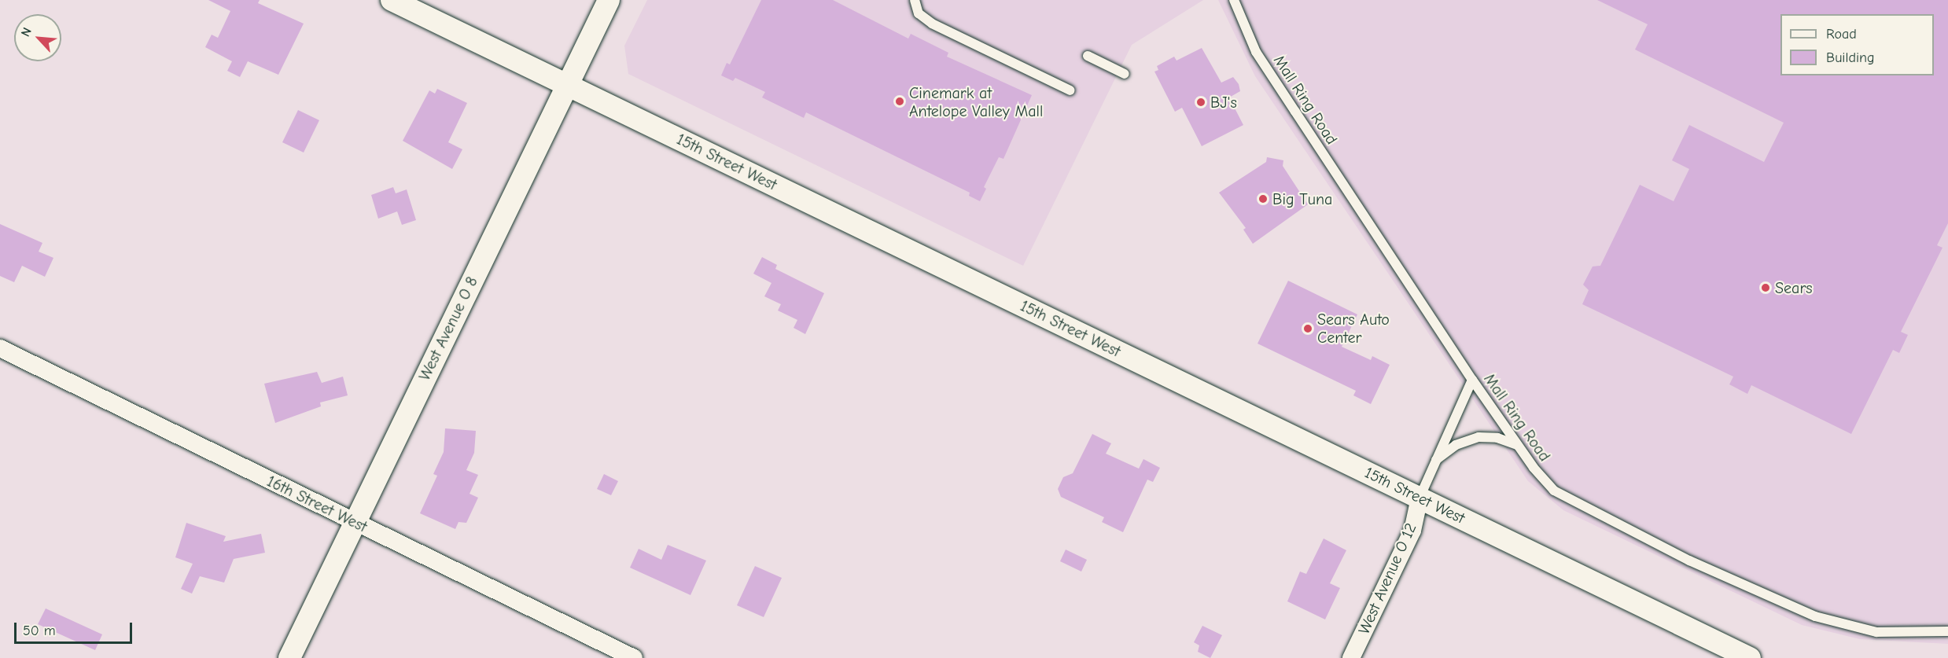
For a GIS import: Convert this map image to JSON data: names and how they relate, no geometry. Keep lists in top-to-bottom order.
{
  "streets": {
    "street": [
      "15th Street West",
      "West Avenue O 8",
      "16th Street West",
      "West Avenue O 12"
    ],
    "lane": ["Mall Ring Road"]
  },
  "crossings": [
    ["15th Street West", "West Avenue O 8"],
    ["15th Street West", "West Avenue O 12"],
    ["West Avenue O 8", "16th Street West"]
  ],
  "places": [
    "Cinemark at Antelope Valley Mall",
    "BJ's",
    "Big Tuna",
    "Sears",
    "Sears Auto Center"
  ],
  "legend": ["Road", "Building"],
  "scale_bar": "50 m",
  "north": "top left"
}
